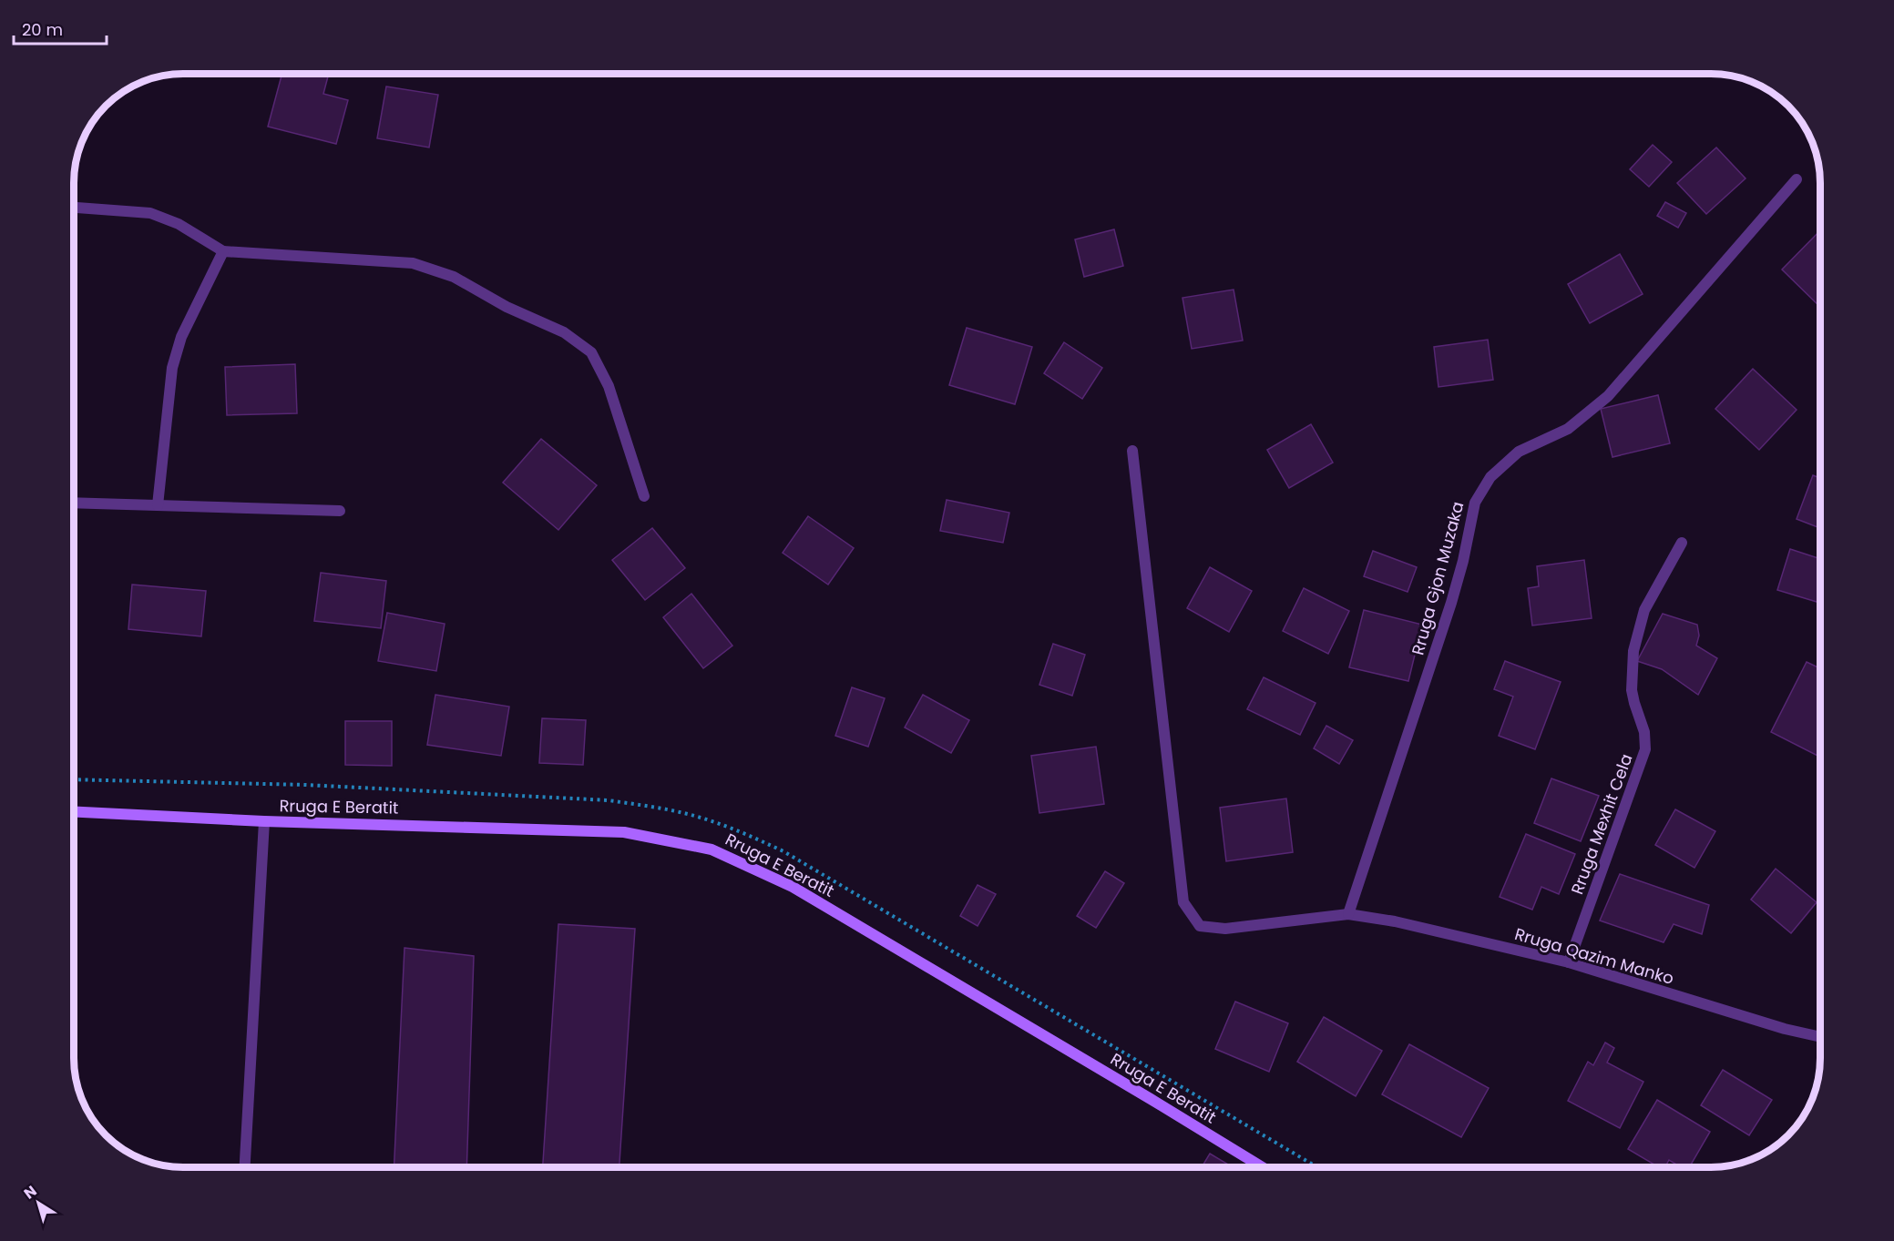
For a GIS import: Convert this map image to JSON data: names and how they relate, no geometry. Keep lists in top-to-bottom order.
{
  "streets": {
    "main road": ["Rruga E Beratit"],
    "street": ["Rruga Gjon Muzaka", "Rruga Mexhit Cela", "Rruga Qazim Manko"]
  },
  "crossings": [
    ["Rruga Gjon Muzaka", "Rruga Qazim Manko"],
    ["Rruga Mexhit Cela", "Rruga Qazim Manko"]
  ],
  "scale_bar": "20 m",
  "north": "top left"
}
